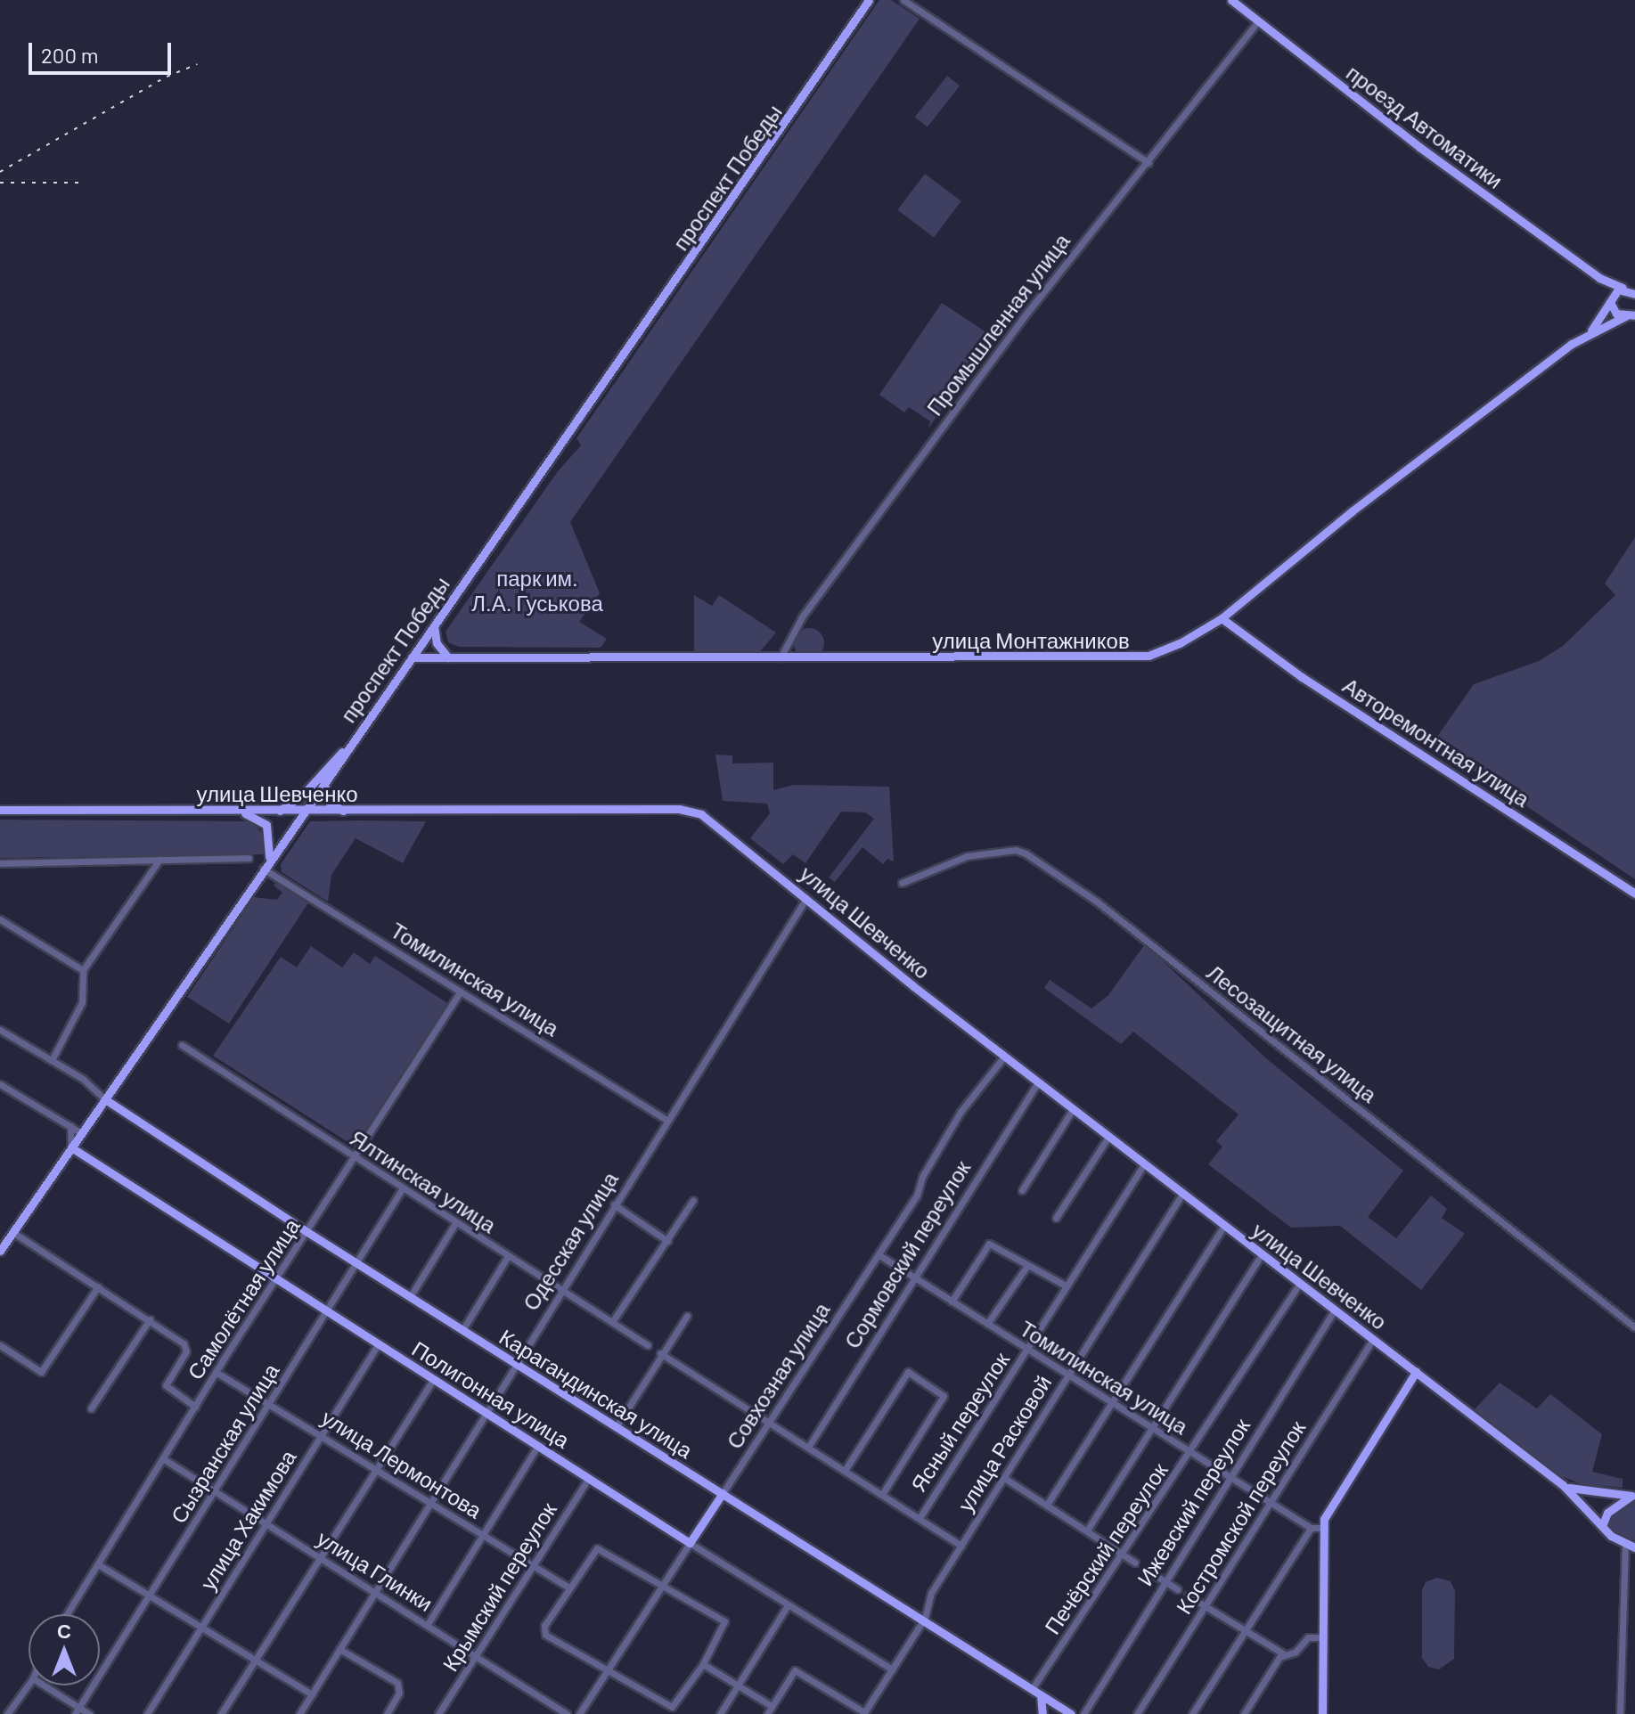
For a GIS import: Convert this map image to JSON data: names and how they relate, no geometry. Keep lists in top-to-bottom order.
{
  "streets": {
    "main road": [
      "проезд Автоматики",
      "проспект Победы",
      "улица Монтажников",
      "Авторемонтная улица",
      "улица Шевченко",
      "Совхозная улица",
      "Карагандинская улица",
      "Полигонная улица"
    ],
    "street": [
      "Промышленная улица",
      "Томилинская улица",
      "Лесозащитная улица",
      "Ялтинская улица",
      "Одесская улица",
      "Сормовский переулок",
      "Самолётная улица",
      "Ясный переулок",
      "Сызранская улица",
      "улица Расковой",
      "улица Лермонтова",
      "Ижевский переулок",
      "Костромской переулок",
      "улица Хакимова",
      "Печёрский переулок",
      "улица Глинки",
      "Крымский переулок"
    ]
  },
  "crossings": [
    ["проезд Автоматики", "Промышленная улица"],
    ["проезд Автоматики", "улица Монтажников"],
    ["проспект Победы", "улица Монтажников"],
    ["проспект Победы", "улица Шевченко"],
    ["проспект Победы", "Томилинская улица"],
    ["проспект Победы", "Карагандинская улица"],
    ["проспект Победы", "Полигонная улица"],
    ["Промышленная улица", "улица Монтажников"],
    ["улица Монтажников", "Авторемонтная улица"],
    ["улица Шевченко", "Одесская улица"],
    ["улица Шевченко", "Сормовский переулок"],
    ["улица Шевченко", "Совхозная улица"],
    ["улица Шевченко", "Ясный переулок"],
    ["улица Шевченко", "улица Расковой"],
    ["улица Шевченко", "Ижевский переулок"],
    ["улица Шевченко", "Костромской переулок"],
    ["улица Шевченко", "Печёрский переулок"],
    ["Томилинская улица", "Одесская улица"],
    ["Томилинская улица", "Сормовский переулок"],
    ["Томилинская улица", "Самолётная улица"],
    ["Томилинская улица", "Совхозная улица"],
    ["Томилинская улица", "Ясный переулок"],
    ["Томилинская улица", "улица Расковой"],
    ["Томилинская улица", "Ижевский переулок"],
    ["Томилинская улица", "Костромской переулок"],
    ["Томилинская улица", "Печёрский переулок"],
    ["Ялтинская улица", "Одесская улица"],
    ["Ялтинская улица", "Самолётная улица"],
    ["Ялтинская улица", "Сызранская улица"],
    ["Одесская улица", "Карагандинская улица"],
    ["Одесская улица", "Полигонная улица"],
    ["Одесская улица", "улица Лермонтова"],
    ["Одесская улица", "улица Глинки"],
    ["Самолётная улица", "Карагандинская улица"],
    ["Самолётная улица", "Полигонная улица"],
    ["Самолётная улица", "улица Лермонтова"],
    ["Самолётная улица", "улица Глинки"],
    ["Совхозная улица", "Карагандинская улица"],
    ["Совхозная улица", "Полигонная улица"],
    ["Карагандинская улица", "Сызранская улица"],
    ["Карагандинская улица", "улица Расковой"],
    ["Карагандинская улица", "Печёрский переулок"],
    ["Полигонная улица", "Сызранская улица"],
    ["Полигонная улица", "улица Расковой"],
    ["Полигонная улица", "улица Хакимова"],
    ["Полигонная улица", "Крымский переулок"],
    ["Сызранская улица", "улица Лермонтова"],
    ["Сызранская улица", "улица Глинки"],
    ["улица Лермонтова", "улица Хакимова"],
    ["улица Лермонтова", "Крымский переулок"],
    ["улица Хакимова", "улица Глинки"],
    ["улица Глинки", "Крымский переулок"]
  ],
  "parks": ["парк им. Л.А. Гуськова"],
  "scale_bar": "200 m",
  "north": "top"
}
